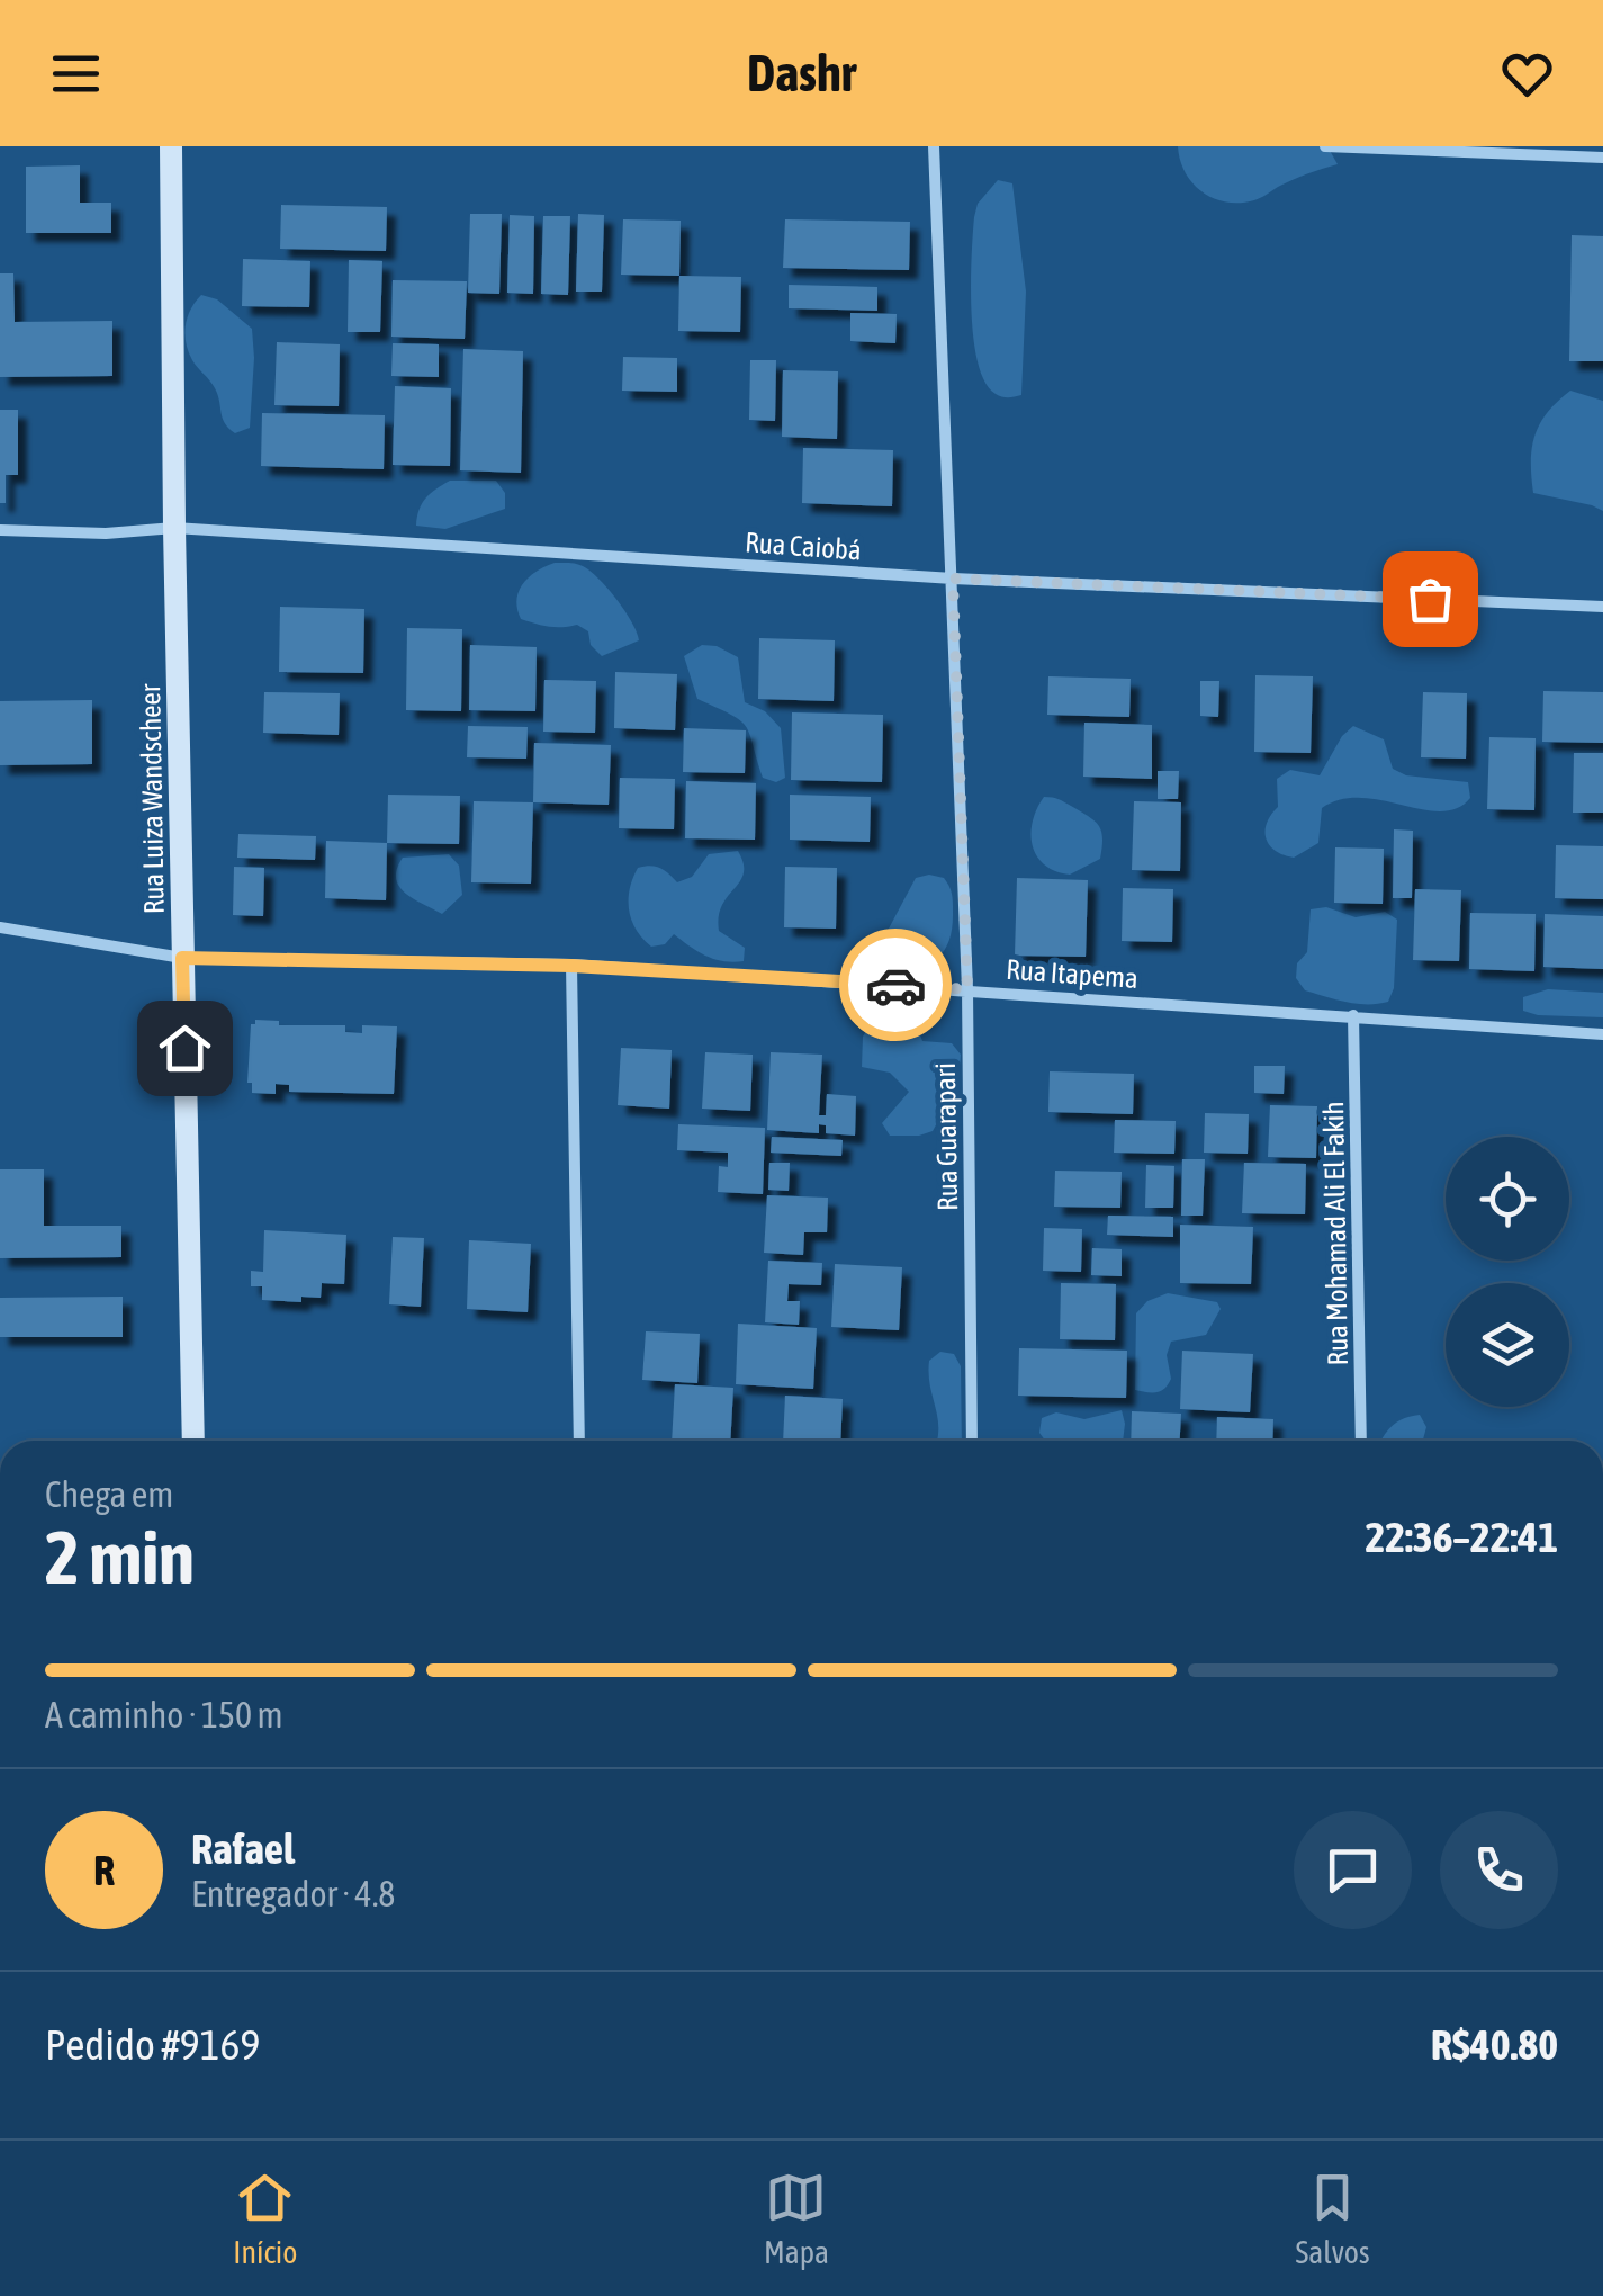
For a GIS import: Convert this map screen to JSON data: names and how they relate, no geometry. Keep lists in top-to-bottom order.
{
  "streets": {
    "main road": ["Rua Luiza Wandscheer"],
    "street": [
      "Rua Caiobá",
      "Rua Itapema",
      "Rua Guarapari",
      "Rua Mohamad Ali El Fakih"
    ]
  },
  "crossings": [
    ["Rua Caiobá", "Rua Luiza Wandscheer"],
    ["Rua Caiobá", "Rua Guarapari"],
    ["Rua Luiza Wandscheer", "Rua Itapema"],
    ["Rua Itapema", "Rua Guarapari"],
    ["Rua Itapema", "Rua Mohamad Ali El Fakih"]
  ],
  "page": {
    "header": "Dashr",
    "heading": ["2 min", "Chega em", "22:36–22:41"],
    "panel": [
      "Rafael",
      "Entregador · 4.8",
      "Pedido #9169",
      "R$40.80"
    ],
    "bar": "A caminho · 150 m",
    "round": "R",
    "tabs": ["Início", "Mapa", "Salvos"]
  }
}
